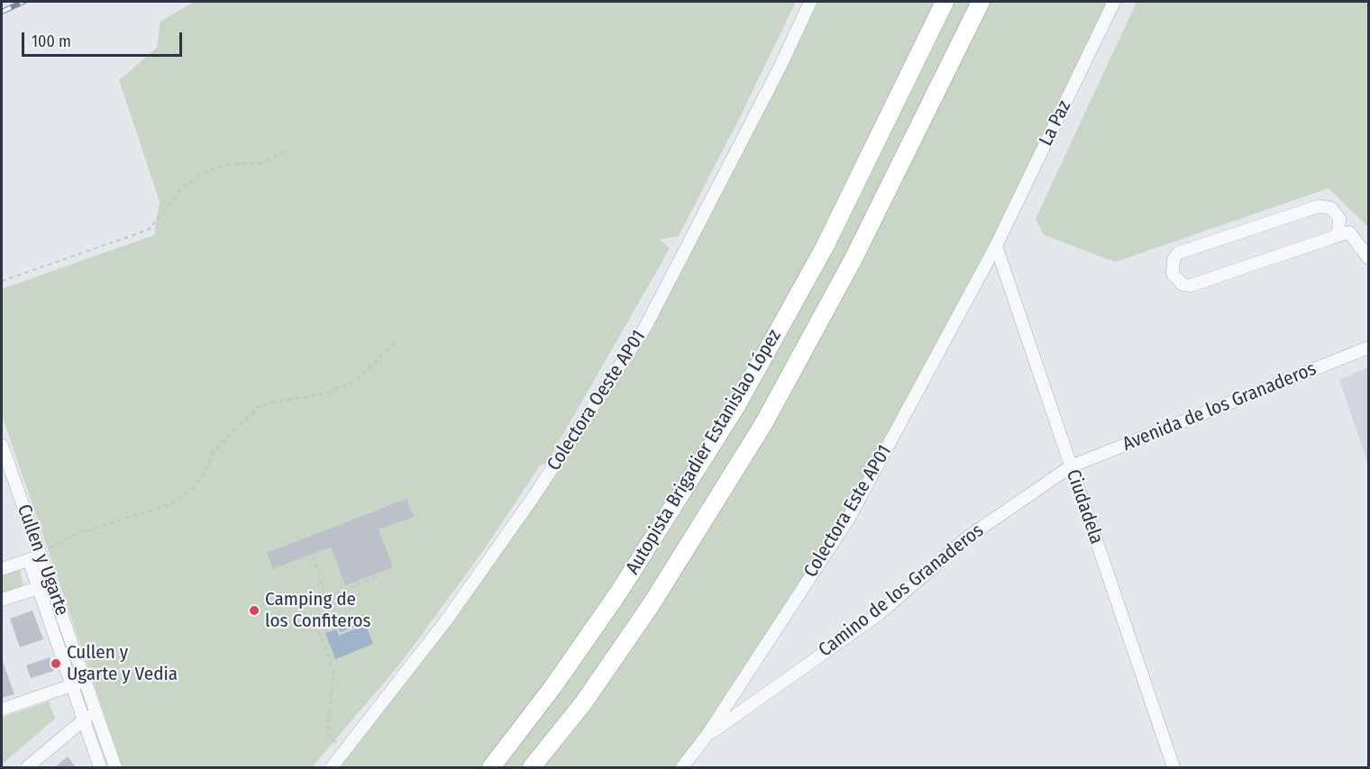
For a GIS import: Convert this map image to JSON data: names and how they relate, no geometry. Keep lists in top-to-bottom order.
{
  "streets": {
    "highway": ["Autopista Brigadier Estanislao López"],
    "street": [
      "La Paz",
      "Colectora Oeste AP01",
      "Avenida de los Granaderos",
      "Ciudadela",
      "Colectora Este AP01",
      "Cullen y Ugarte",
      "Camino de los Granaderos"
    ]
  },
  "crossings": [
    ["La Paz", "Ciudadela"],
    ["La Paz", "Colectora Este AP01"],
    ["Avenida de los Granaderos", "Ciudadela"],
    ["Avenida de los Granaderos", "Camino de los Granaderos"],
    ["Ciudadela", "Colectora Este AP01"],
    ["Ciudadela", "Camino de los Granaderos"],
    ["Colectora Este AP01", "Camino de los Granaderos"]
  ],
  "places": ["Camping de los Confiteros", "Cullen y Ugarte y Vedia"],
  "scale_bar": "100 m"
}
